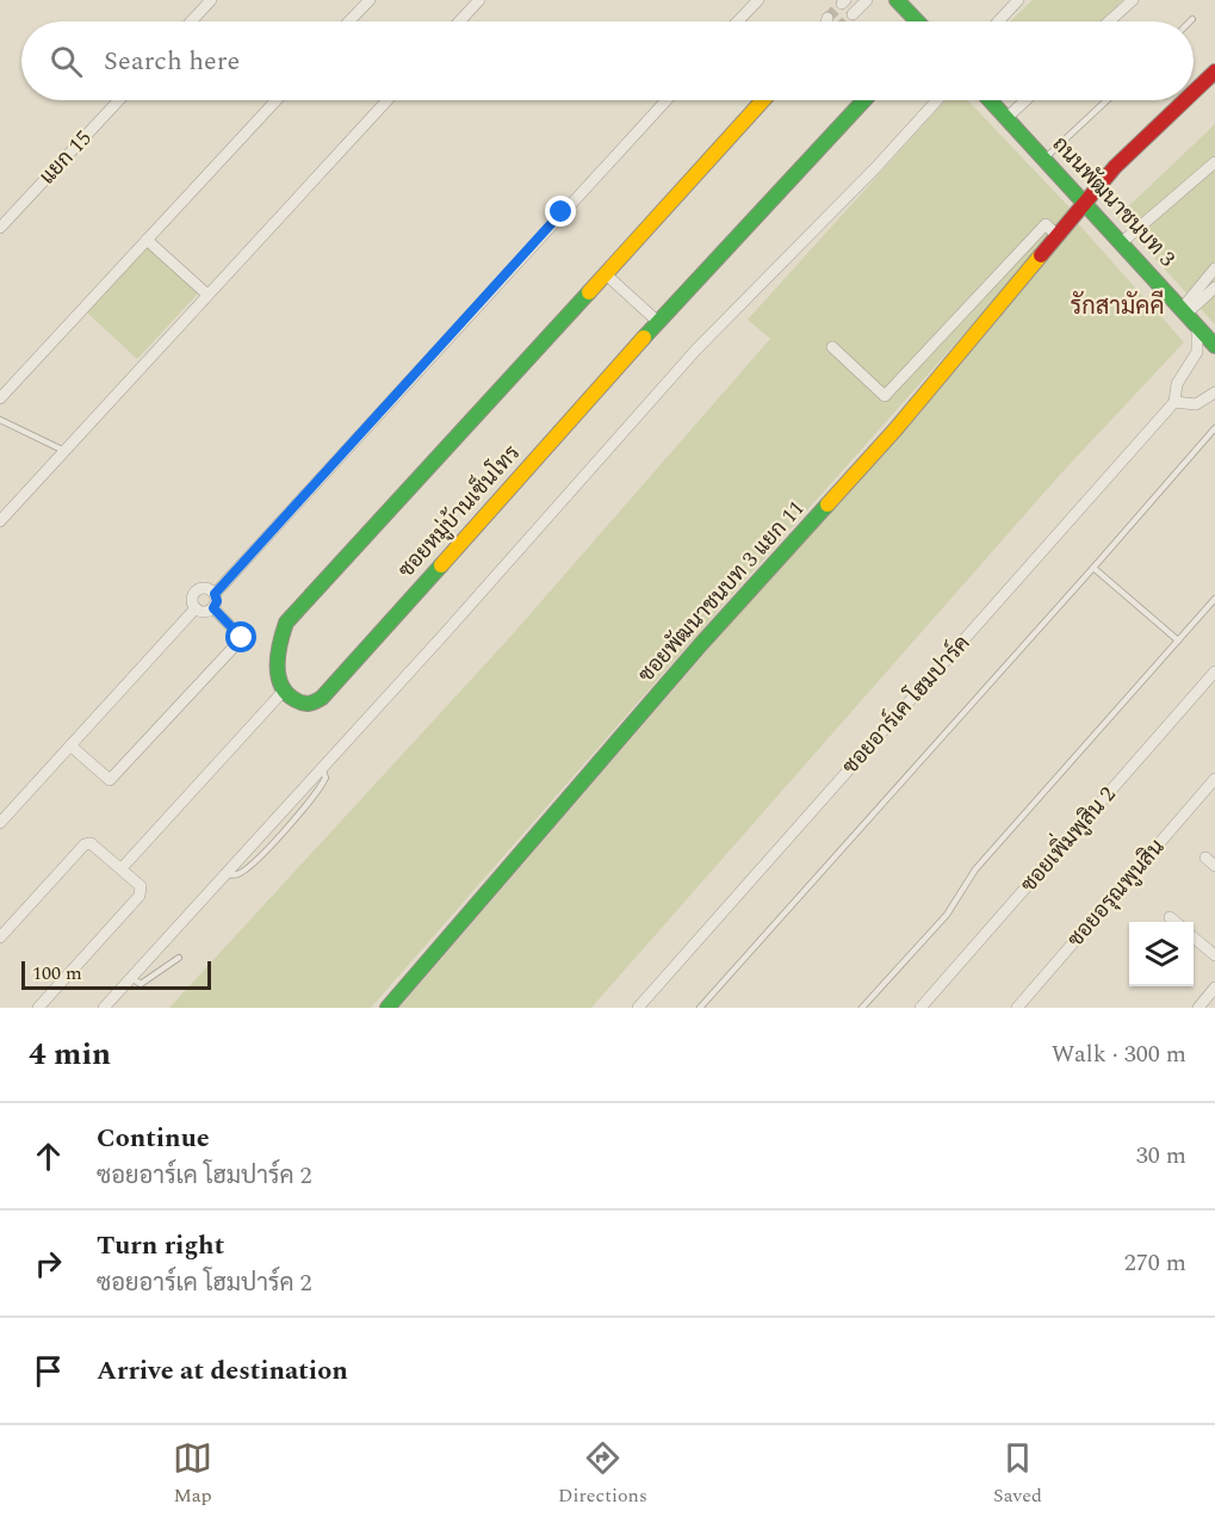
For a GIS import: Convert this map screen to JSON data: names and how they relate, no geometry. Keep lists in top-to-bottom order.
{
  "streets": {
    "street": [
      "แยก 15",
      "ถนนพัฒนาชนบท 3",
      "ซอยหมู่บ้านเซ็นโทร",
      "ซอยพัฒนาชนบท 3 แยก 11",
      "ซอยอาร์เค โฮมปาร์ค",
      "ซอยเพิ่มพูสิน 2",
      "ซอยอรุณพูนสิน"
    ]
  },
  "crossings": [
    ["ถนนพัฒนาชนบท 3", "ซอยพัฒนาชนบท 3 แยก 11"],
    ["ถนนพัฒนาชนบท 3", "ซอยอาร์เค โฮมปาร์ค"]
  ],
  "districts": ["รักสามัคคี"],
  "scale_bar": "100 m",
  "page": {
    "search": "Search here",
    "scale": "100 m",
    "heading": ["4 min", "Walk · 300 m"],
    "list": [
      ["Continue", "ซอยอาร์เค โฮมปาร์ค 2", "30 m"],
      ["Turn right", "ซอยอาร์เค โฮมปาร์ค 2", "270 m"],
      "Arrive at destination"
    ],
    "nav": ["Map", "Directions", "Saved"]
  }
}
